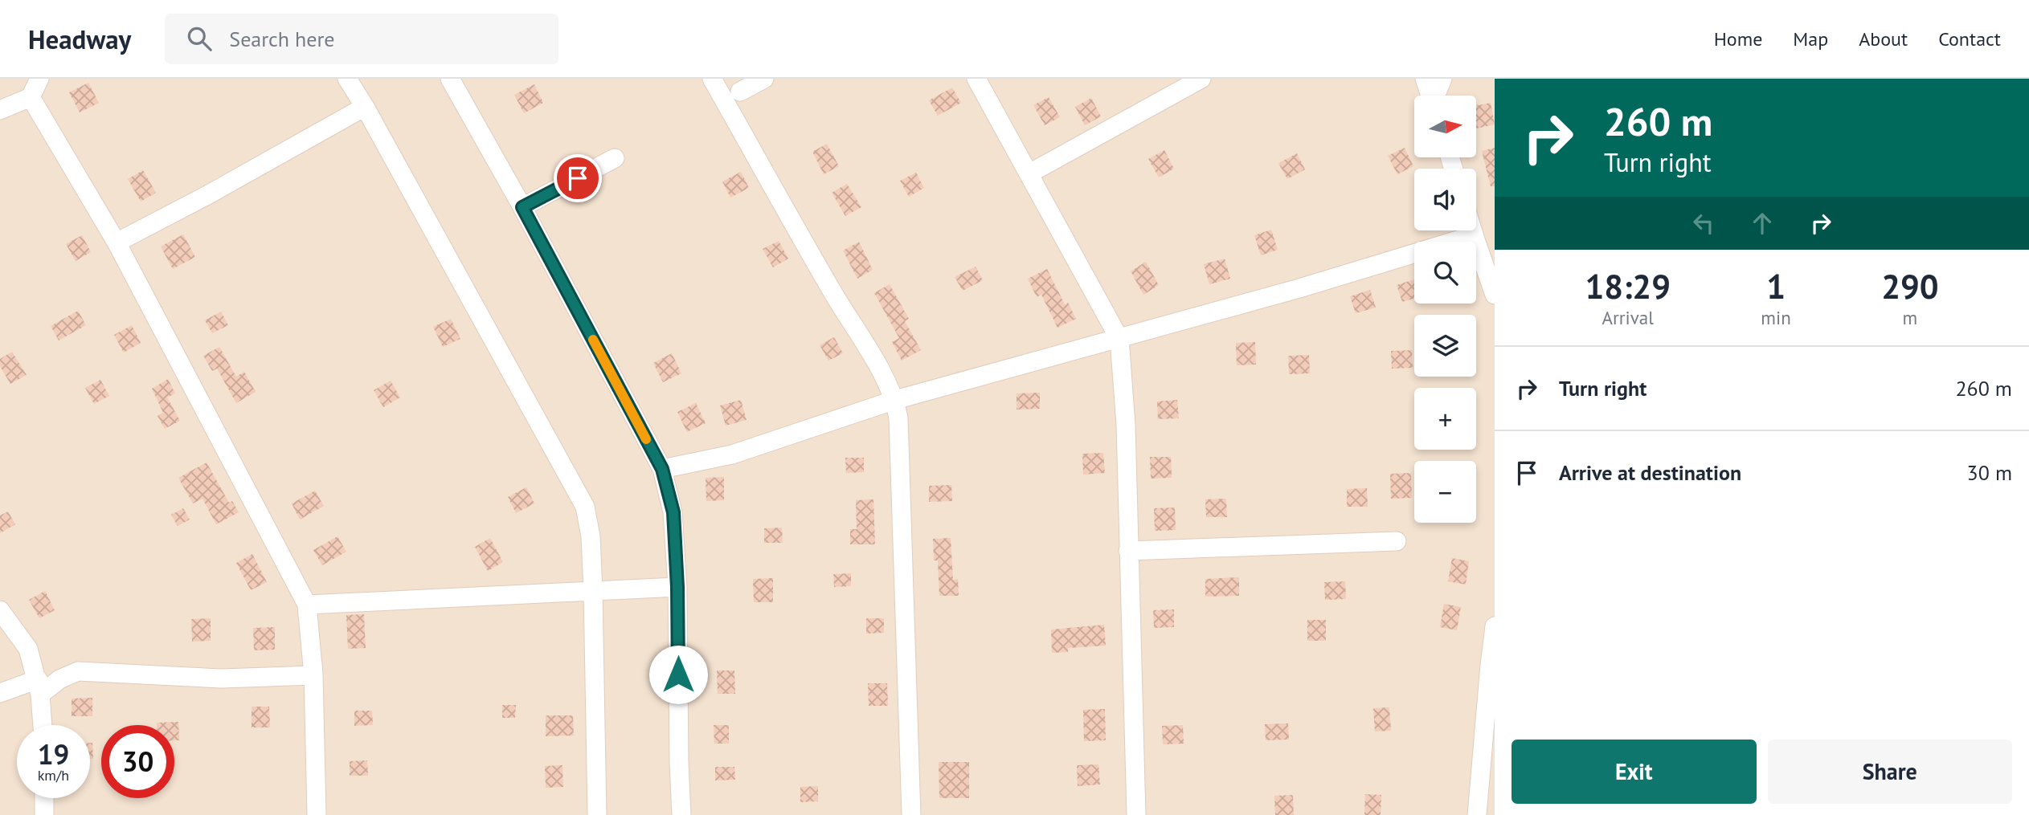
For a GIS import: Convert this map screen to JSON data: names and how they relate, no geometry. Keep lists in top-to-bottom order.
{
  "north": "right",
  "page": {
    "header": "Headway",
    "search": "Search here",
    "nav": [
      "Home",
      "Map",
      "About",
      "Contact"
    ],
    "turn": ["260 m", "Turn right"],
    "map_buttons": ["+", "−"],
    "eta": [
      "18:29",
      "Arrival",
      "1",
      "min",
      "290",
      "m"
    ],
    "list": [
      {
        "name": "Turn right",
        "value": "260 m"
      },
      {
        "name": "Arrive at destination",
        "value": "30 m"
      }
    ],
    "speed": "19 km/h",
    "limit": "30",
    "buttons": ["Exit", "Share"]
  }
}
